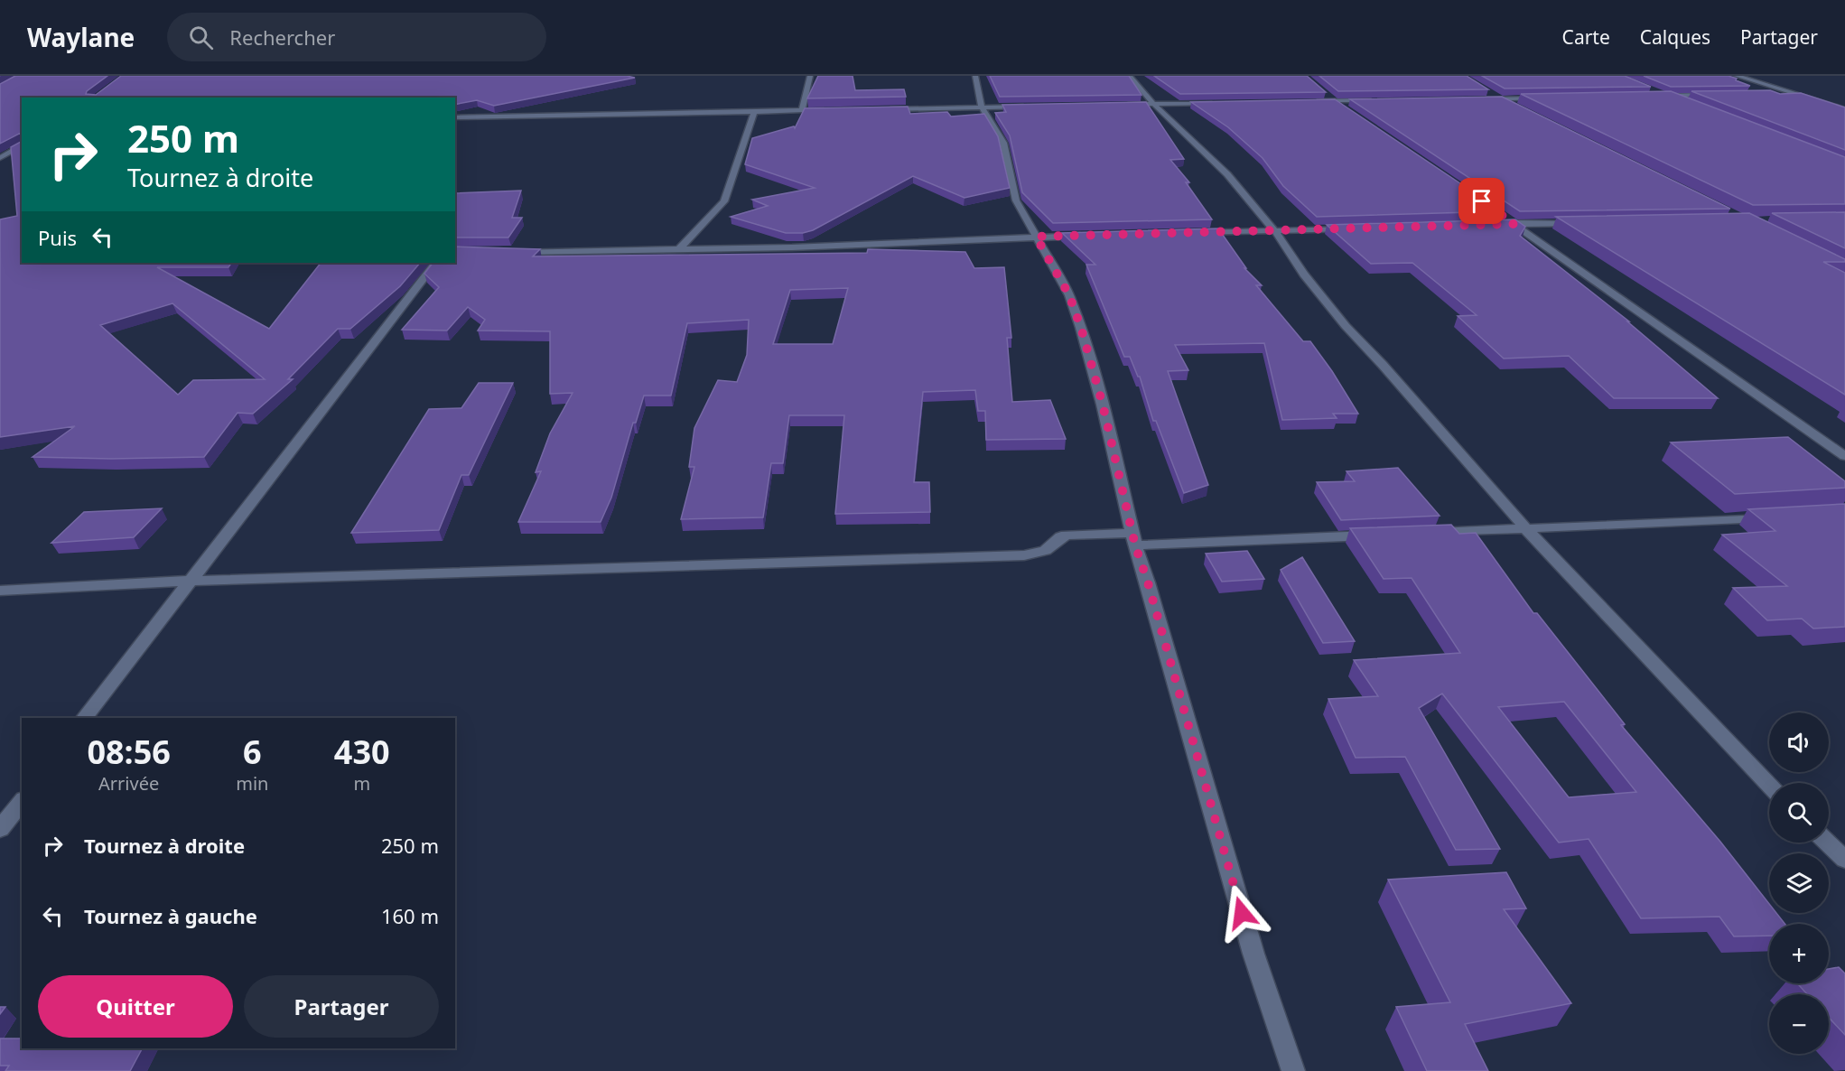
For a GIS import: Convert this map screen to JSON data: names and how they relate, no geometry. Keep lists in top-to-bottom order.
{
  "page": {
    "header": "Waylane",
    "search": "Rechercher",
    "nav": ["Carte", "Calques", "Partager"],
    "turn": ["250 m", "Tournez à droite"],
    "then": "Puis",
    "map_buttons": ["+", "−"],
    "eta": [
      "08:56",
      "Arrivée",
      "6",
      "min",
      "430",
      "m"
    ],
    "list": [
      {
        "name": "Tournez à droite",
        "value": "250 m"
      },
      {
        "name": "Tournez à gauche",
        "value": "160 m"
      }
    ],
    "buttons": ["Quitter", "Partager"]
  }
}
